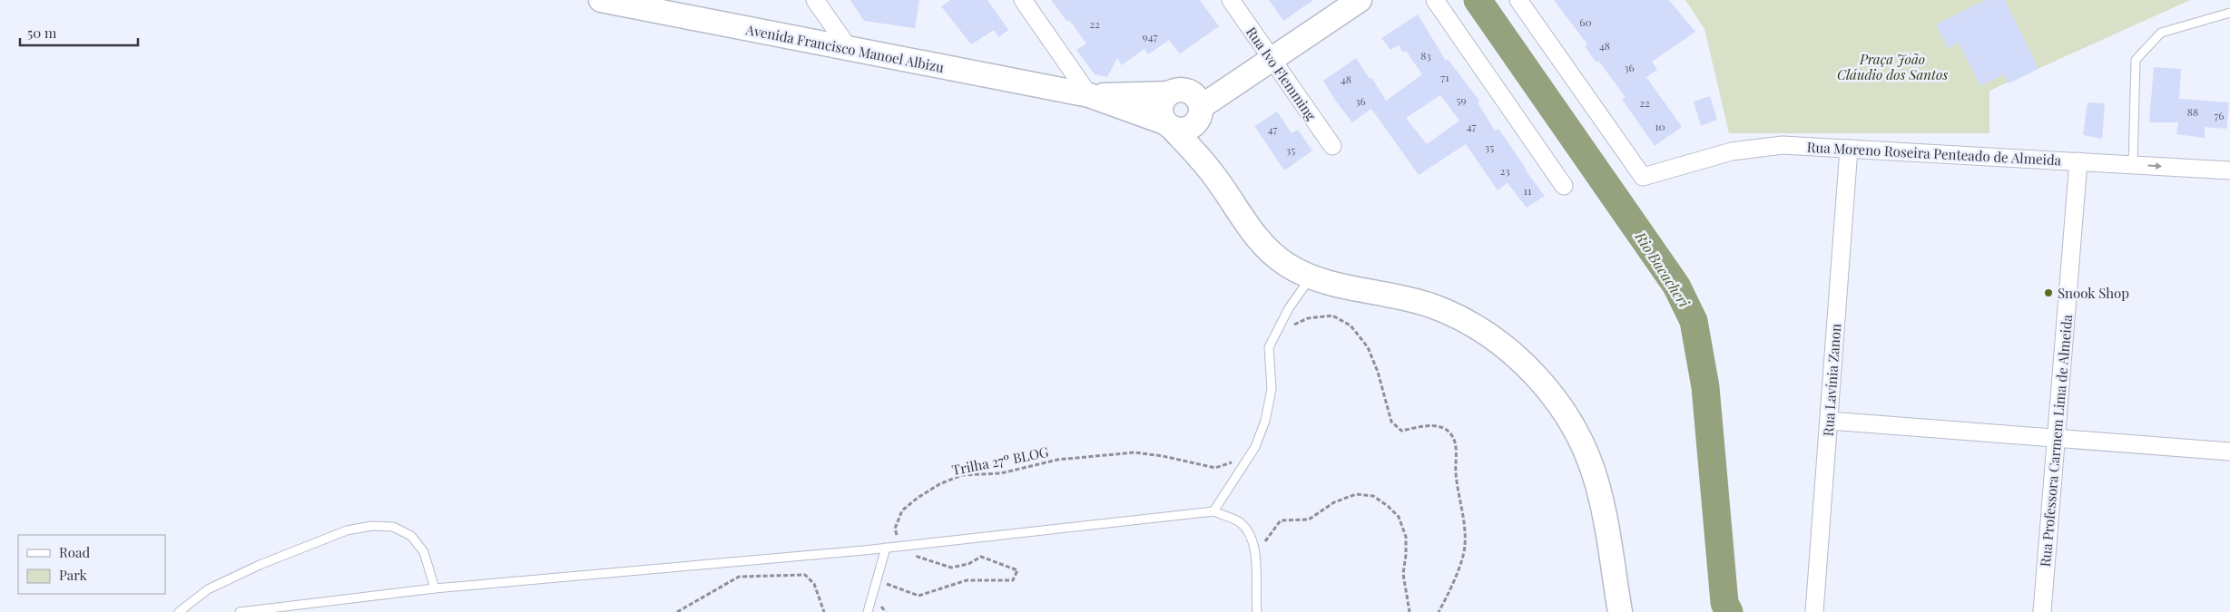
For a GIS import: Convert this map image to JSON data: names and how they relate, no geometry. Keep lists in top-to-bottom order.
{
  "streets": {
    "street": [
      "Avenida Francisco Manoel Albizu",
      "Rua Ivo Flemming",
      "Rua Moreno Roseira Penteado de Almeida",
      "Rua Lavínia Zanon",
      "Rua Professora Carmem Lima de Almeida"
    ],
    "path": ["Trilha 27º BLOG"]
  },
  "crossings": [
    ["Avenida Francisco Manoel Albizu", "Rua Ivo Flemming"],
    ["Rua Moreno Roseira Penteado de Almeida", "Rua Lavínia Zanon"],
    ["Rua Moreno Roseira Penteado de Almeida", "Rua Professora Carmem Lima de Almeida"]
  ],
  "water": ["Rio Bacacheri"],
  "parks": ["Praça João Cláudio dos Santos"],
  "places": ["Snook Shop"],
  "house_numbers": [
    "60",
    "22",
    "947",
    "48",
    "83",
    "36",
    "71",
    "48",
    "59",
    "36",
    "22",
    "88",
    "76",
    "47",
    "10",
    "47",
    "35",
    "35",
    "23",
    "11"
  ],
  "legend": ["Road", "Park"],
  "scale_bar": "50 m"
}
